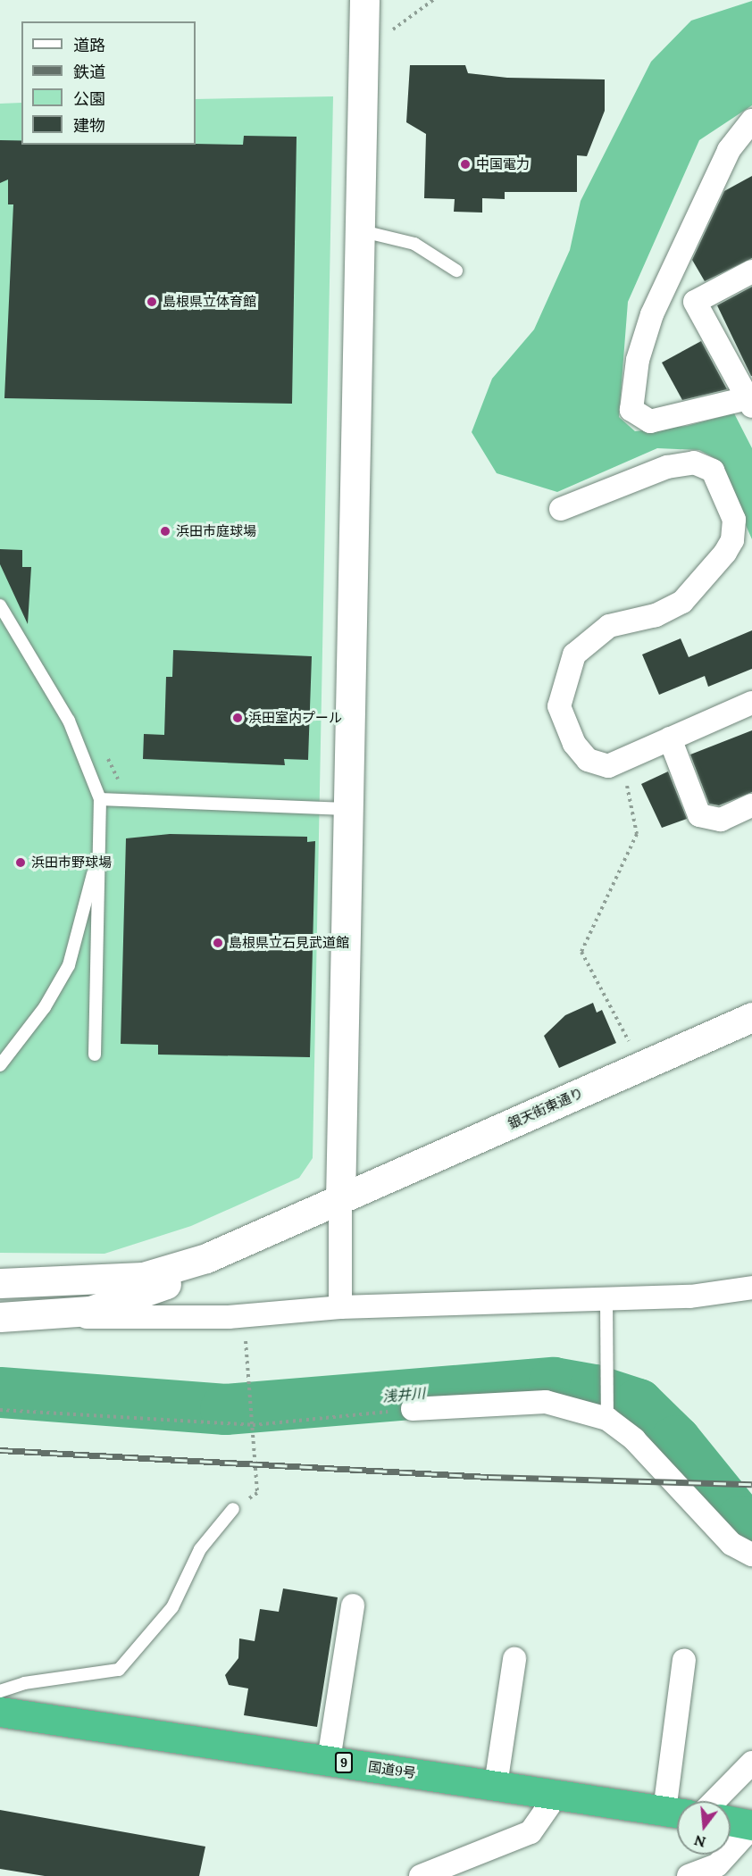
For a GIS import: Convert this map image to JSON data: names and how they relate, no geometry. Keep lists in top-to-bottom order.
{
  "streets": {
    "highway": ["9", "国道9号"],
    "street": ["銀天街東通り"]
  },
  "water": ["浅井川"],
  "places": [
    "中国電力",
    "島根県立体育館",
    "浜田市庭球場",
    "浜田室内プール",
    "浜田市野球場",
    "島根県立石見武道館"
  ],
  "legend": [
    "道路",
    "鉄道",
    "公園",
    "建物"
  ],
  "north": "bottom"
}
